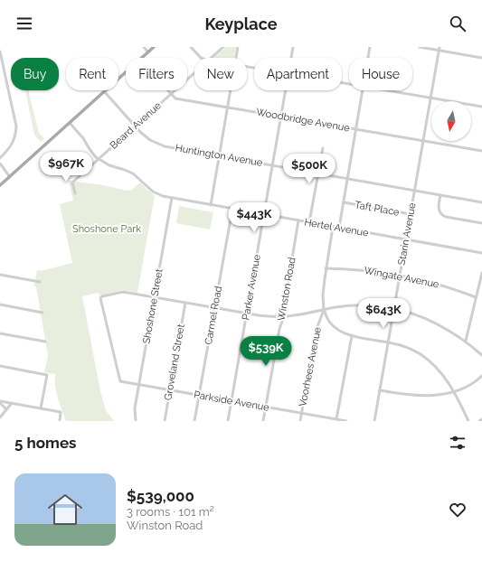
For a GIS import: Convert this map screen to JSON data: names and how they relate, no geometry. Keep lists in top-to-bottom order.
{
  "streets": {
    "street": [
      "Woodbridge Avenue",
      "Beard Avenue",
      "Huntington Avenue",
      "Taft Place",
      "Hertel Avenue",
      "Starin Avenue",
      "Wingate Avenue",
      "Parker Avenue",
      "Winston Road",
      "Shoshone Street",
      "Carmel Road",
      "Groveland Street",
      "Voorhees Avenue",
      "Parkside Avenue"
    ]
  },
  "crossings": [
    ["Woodbridge Avenue", "Beard Avenue"],
    ["Woodbridge Avenue", "Starin Avenue"],
    ["Woodbridge Avenue", "Parker Avenue"],
    ["Beard Avenue", "Huntington Avenue"],
    ["Beard Avenue", "Hertel Avenue"],
    ["Huntington Avenue", "Starin Avenue"],
    ["Huntington Avenue", "Parker Avenue"],
    ["Taft Place", "Starin Avenue"],
    ["Hertel Avenue", "Starin Avenue"],
    ["Hertel Avenue", "Parker Avenue"],
    ["Hertel Avenue", "Winston Road"],
    ["Hertel Avenue", "Shoshone Street"],
    ["Hertel Avenue", "Carmel Road"],
    ["Hertel Avenue", "Voorhees Avenue"],
    ["Starin Avenue", "Wingate Avenue"],
    ["Wingate Avenue", "Voorhees Avenue"],
    ["Parker Avenue", "Parkside Avenue"],
    ["Winston Road", "Parkside Avenue"],
    ["Shoshone Street", "Parkside Avenue"],
    ["Carmel Road", "Parkside Avenue"],
    ["Groveland Street", "Parkside Avenue"],
    ["Voorhees Avenue", "Parkside Avenue"]
  ],
  "parks": ["Shoshone Park"],
  "north": "bottom",
  "page": {
    "header": "Keyplace",
    "chip": [
      "Buy",
      "Rent",
      "Filters",
      "New",
      "Apartment",
      "House"
    ],
    "price": [
      "$967K",
      "$500K",
      "$443K",
      "$643K",
      "$539K"
    ],
    "heading": "5 homes",
    "list": [
      {
        "name": "$539,000",
        "note": "3 rooms · 101 m² · Winston Road"
      }
    ]
  }
}
